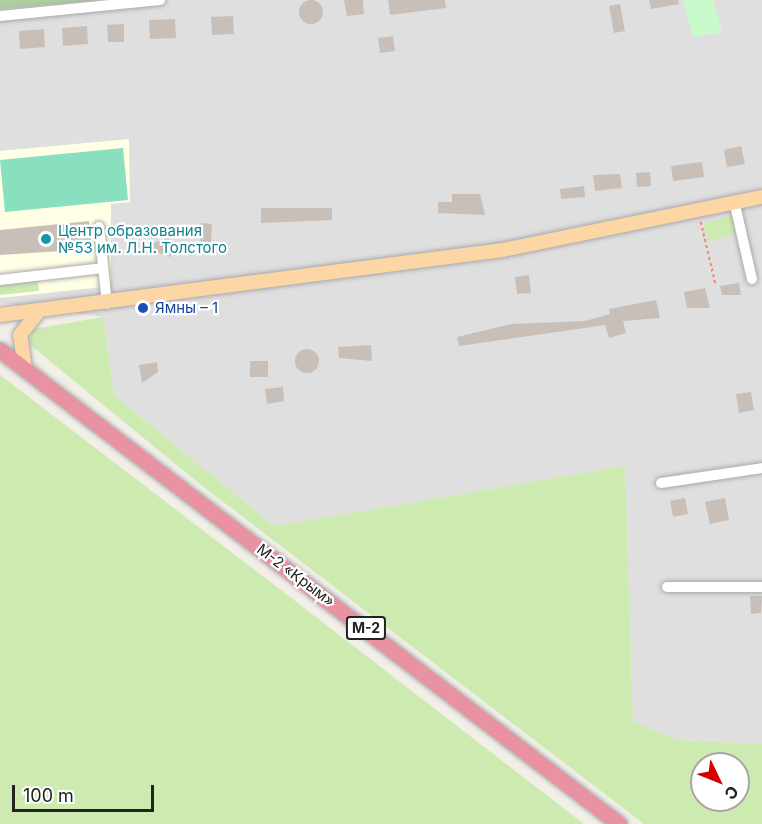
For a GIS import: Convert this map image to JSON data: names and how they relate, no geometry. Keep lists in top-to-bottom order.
{
  "streets": {
    "highway": ["М-2 «Крым»", "М-2"]
  },
  "places": ["Центр образования №53 им. Л.Н. Толстого", "Ямны – 1"],
  "scale_bar": "100 m",
  "north": "bottom right"
}
